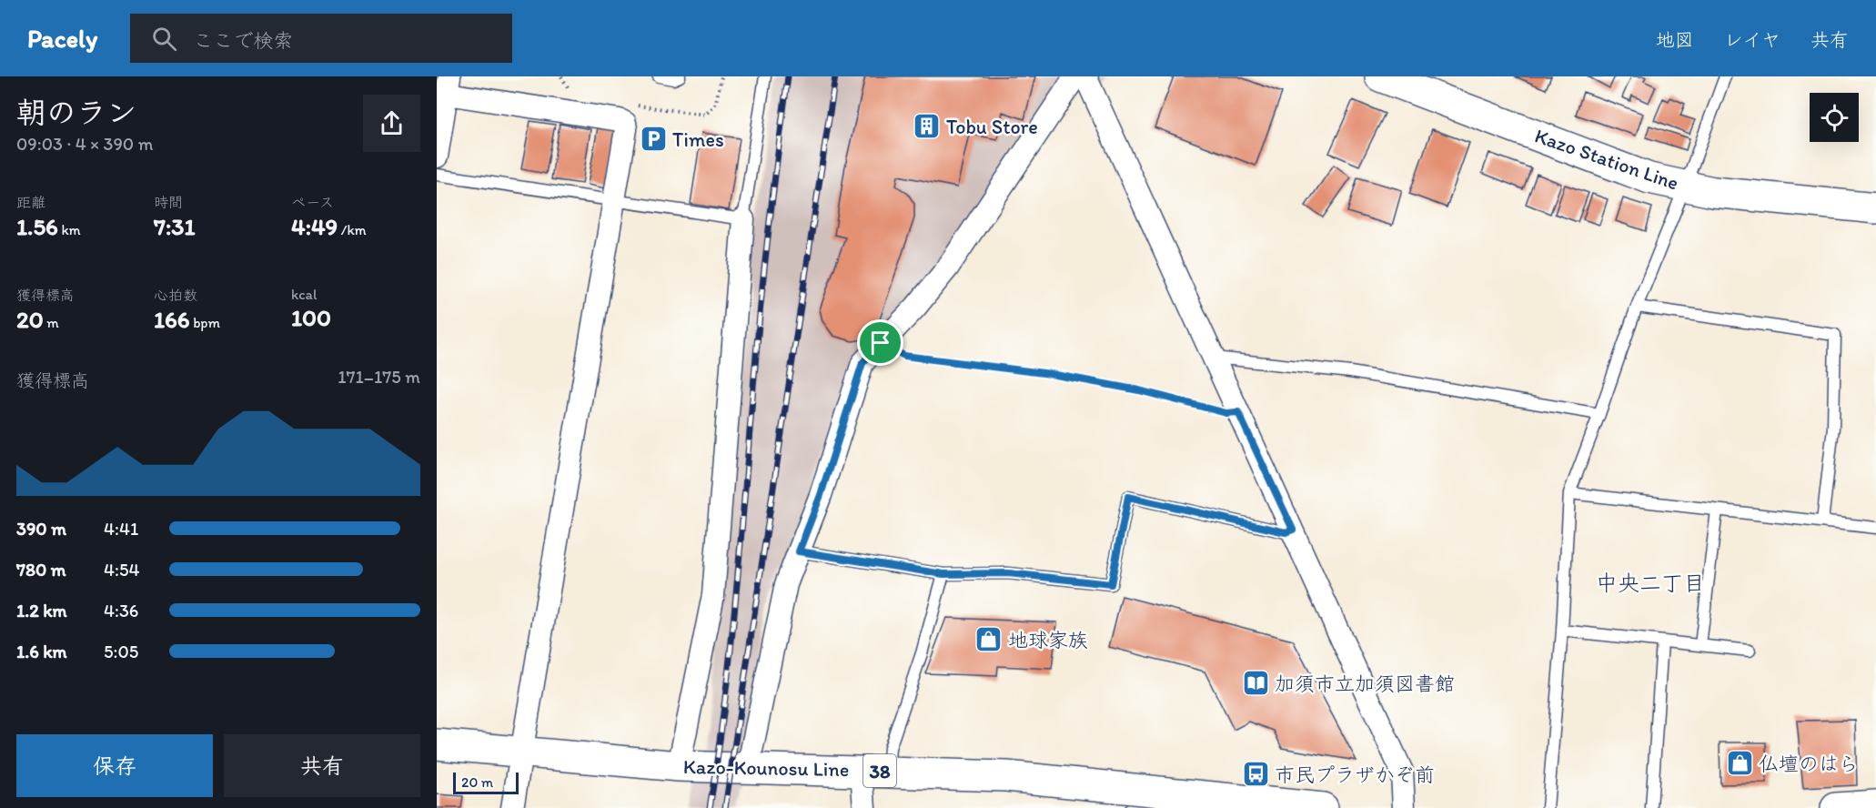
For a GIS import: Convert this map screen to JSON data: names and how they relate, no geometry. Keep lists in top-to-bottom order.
{
  "streets": {
    "main road": ["Kazo Station Line", "Kazo-Kounosu Line", "38"]
  },
  "districts": ["中央二丁目"],
  "places": {
    "building": ["Tobu Store"],
    "parking": ["Times"],
    "shop": ["地球家族", "仏壇のはら"],
    "library": ["加須市立加須図書館"],
    "bus stop": ["市民プラザかぞ前"]
  },
  "scale_bar": "20 m",
  "page": {
    "header": "Pacely",
    "search": "ここで検索",
    "nav": ["地図", "レイヤ", "共有"],
    "heading": ["朝のラン", "09:03 · 4 × 390 m"],
    "stats": [
      ["距離", "1.56 km"],
      ["時間", "7:31"],
      ["ペース", "4:49 /km"],
      ["獲得標高", "20 m"],
      ["心拍数", "166 bpm"],
      ["kcal", "100"]
    ],
    "chart": ["獲得標高", "171–175 m"],
    "list": [
      {
        "name": "390 m",
        "note": "4:41"
      },
      {
        "name": "780 m",
        "note": "4:54"
      },
      {
        "name": "1.2 km",
        "note": "4:36"
      },
      {
        "name": "1.6 km",
        "note": "5:05"
      }
    ],
    "buttons": ["保存", "共有"],
    "scale": "20 m"
  }
}
